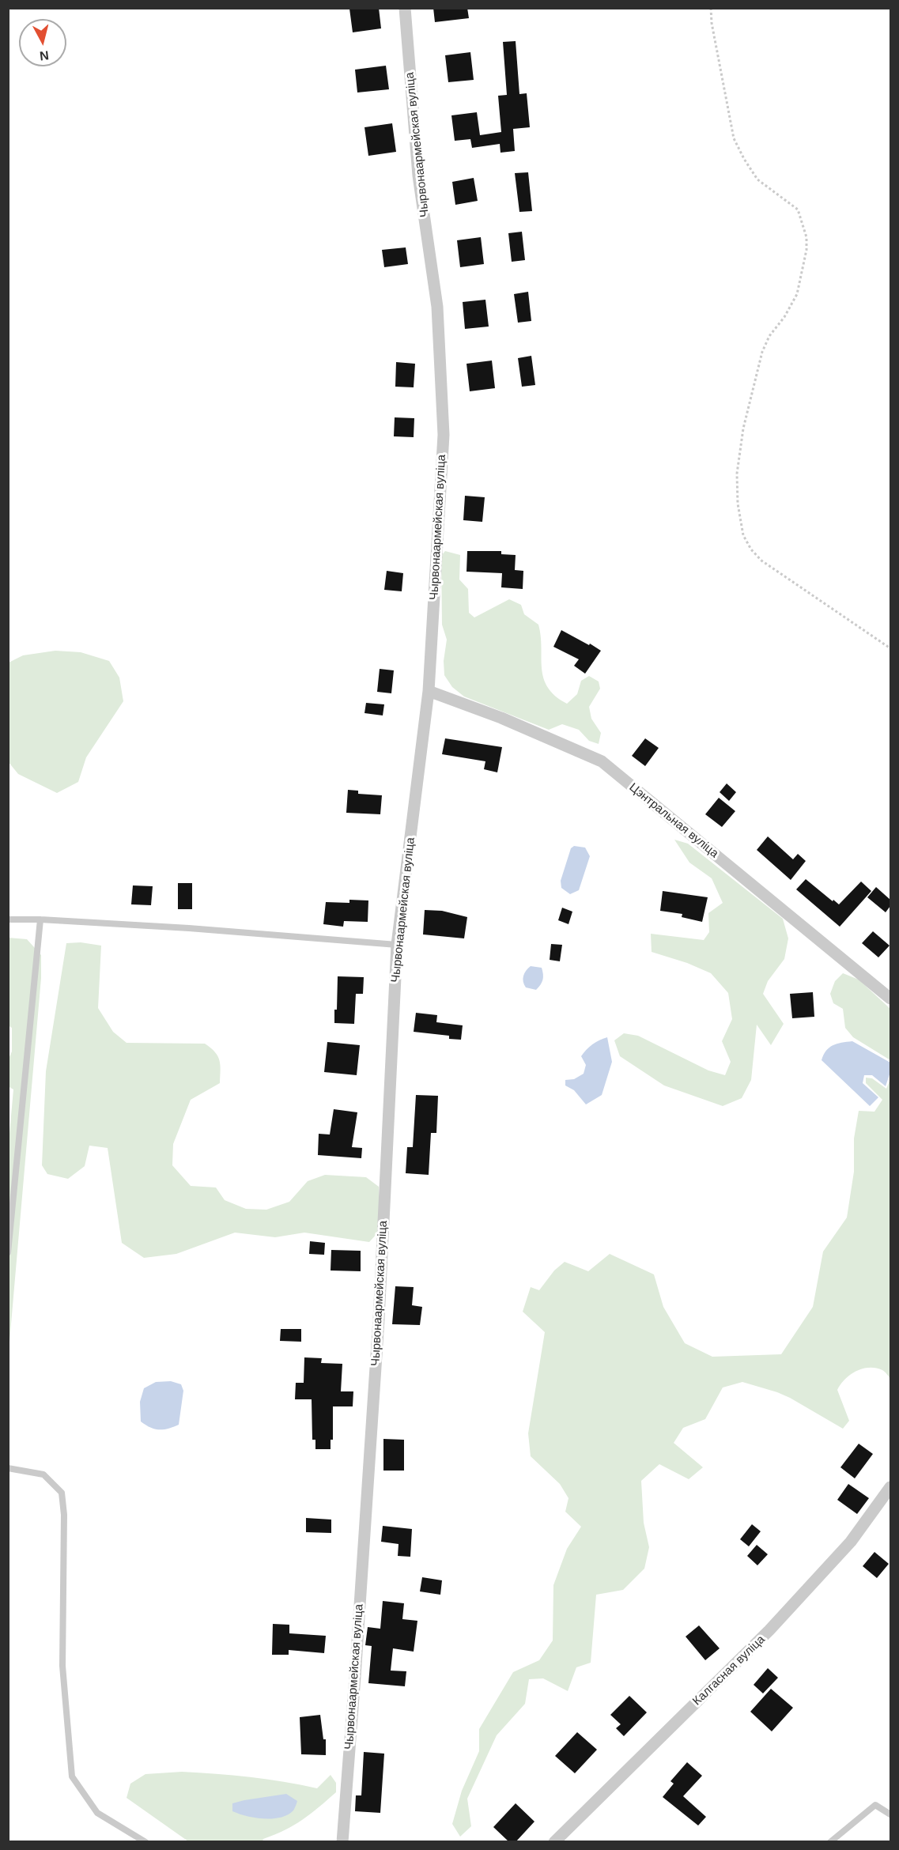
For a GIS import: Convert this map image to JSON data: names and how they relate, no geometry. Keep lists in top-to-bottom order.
{
  "streets": {
    "street": ["Чырвонаармейская вуліца", "Цэнтральная вуліца", "Калгасная вуліца"]
  },
  "crossings": [
    ["Чырвонаармейская вуліца", "Цэнтральная вуліца"]
  ],
  "north": "bottom"
}
